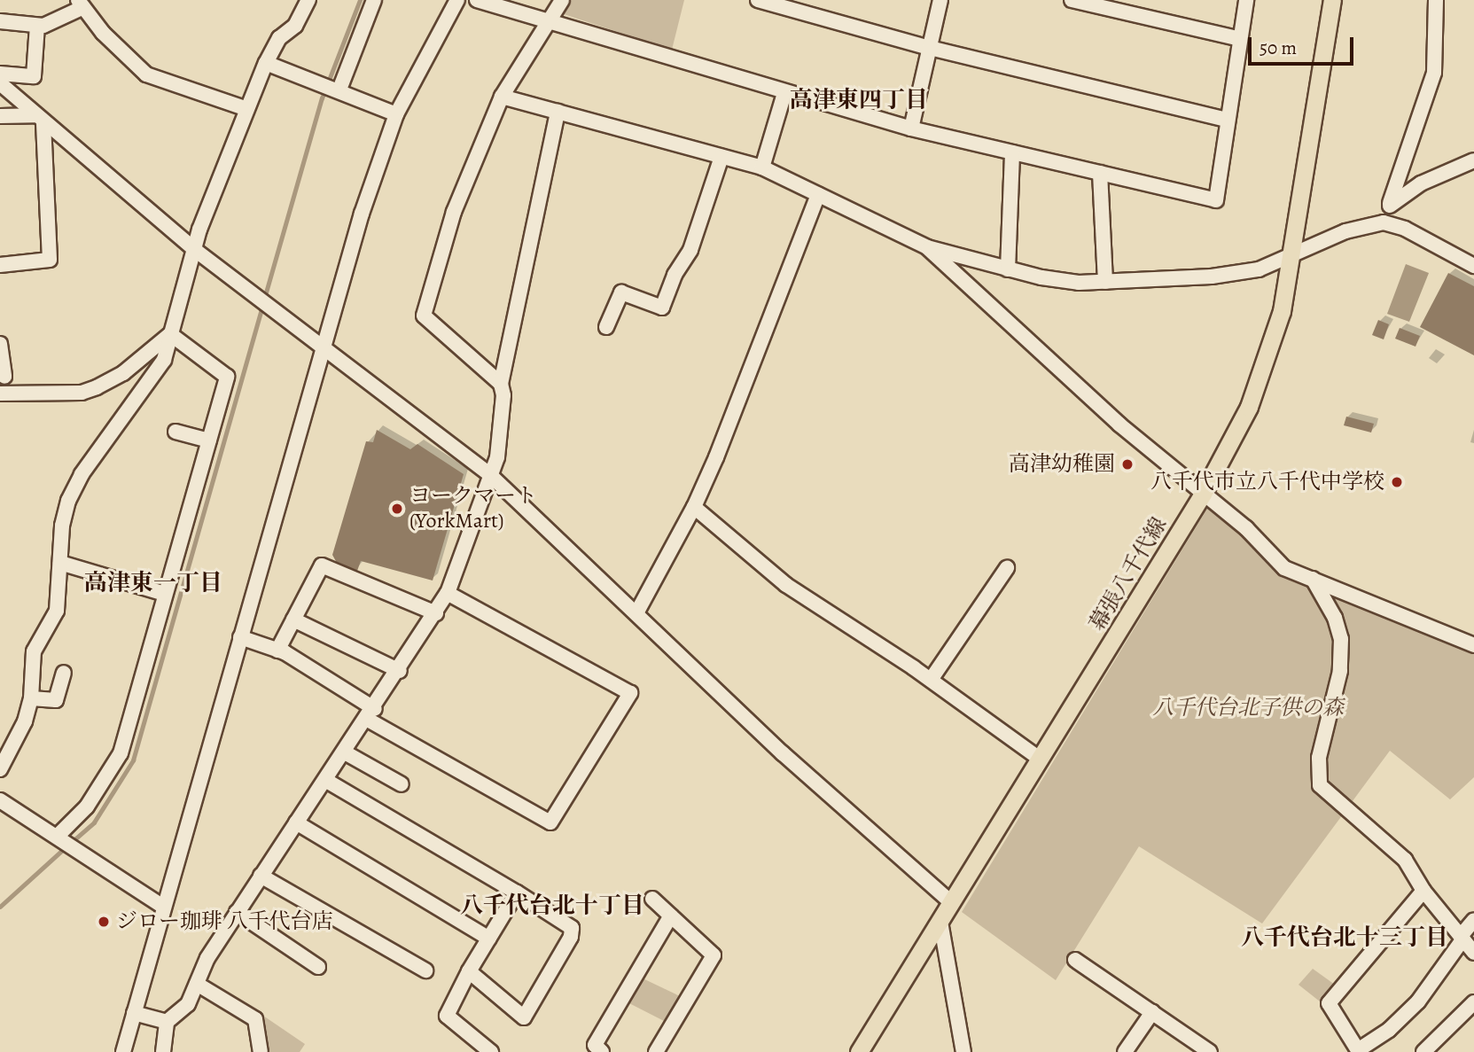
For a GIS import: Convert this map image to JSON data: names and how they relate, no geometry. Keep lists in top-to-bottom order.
{
  "streets": {
    "main road": ["幕張八千代線"]
  },
  "districts": [
    "高津東四丁目",
    "高津東一丁目",
    "八千代台北十丁目",
    "八千代台北十三丁目"
  ],
  "parks": ["八千代台北子供の森"],
  "places": [
    "高津幼稚園",
    "八千代市立八千代中学校",
    "ヨークマート (YorkMart)",
    "ジロー珈琲 八千代台店"
  ],
  "scale_bar": "50 m"
}
